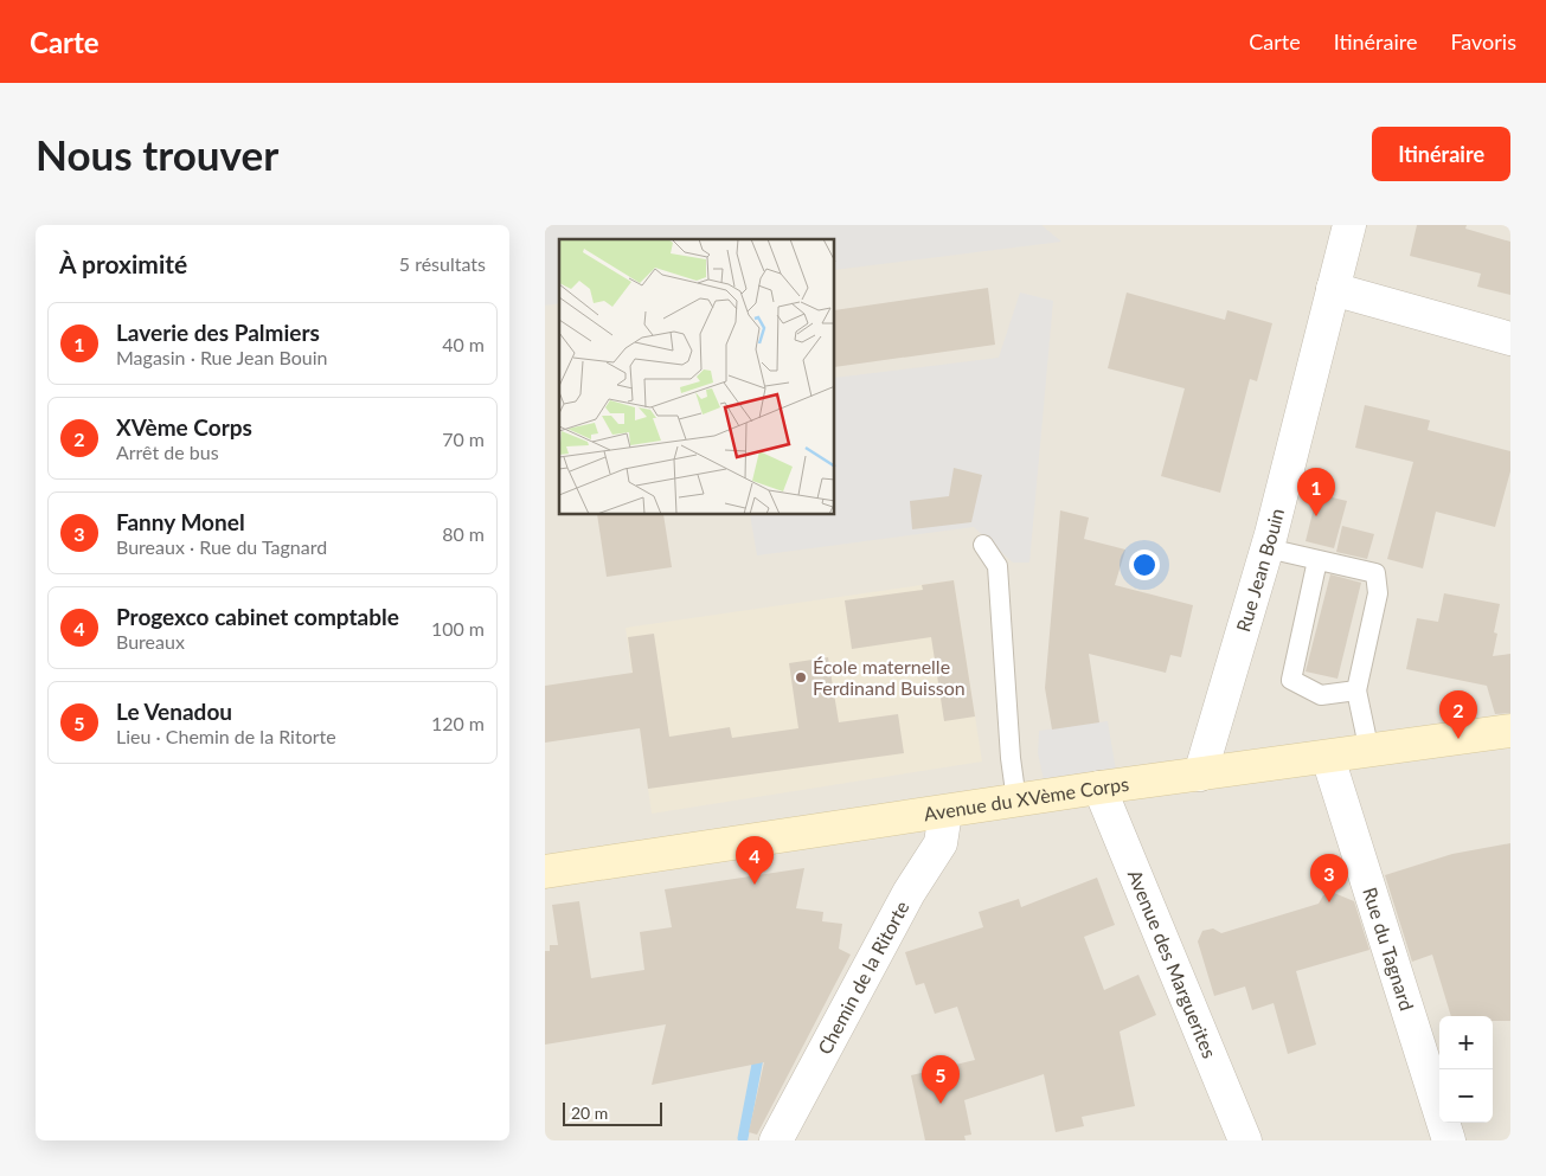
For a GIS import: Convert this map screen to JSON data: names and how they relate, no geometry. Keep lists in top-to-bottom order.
{
  "streets": {
    "main road": ["Avenue du XVème Corps"],
    "street": [
      "Rue Jean Bouin",
      "Rue du Tagnard",
      "Avenue des Marguerites",
      "Chemin de la Ritorte"
    ]
  },
  "crossings": [
    ["Rue Jean Bouin", "Avenue du XVème Corps"],
    ["Avenue du XVème Corps", "Rue du Tagnard"],
    ["Avenue du XVème Corps", "Avenue des Marguerites"],
    ["Avenue du XVème Corps", "Chemin de la Ritorte"]
  ],
  "places": ["École maternelle Ferdinand Buisson"],
  "scale_bar": "20 m",
  "page": {
    "header": "Carte",
    "nav": ["Carte", "Itinéraire", "Favoris"],
    "buttons": "Itinéraire",
    "title": "Nous trouver",
    "heading": ["À proximité", "5 résultats"],
    "list": [
      {
        "mark": "1",
        "name": "Laverie des Palmiers",
        "note": "Magasin · Rue Jean Bouin",
        "value": "40 m"
      },
      {
        "mark": "2",
        "name": "XVème Corps",
        "note": "Arrêt de bus",
        "value": "70 m"
      },
      {
        "mark": "3",
        "name": "Fanny Monel",
        "note": "Bureaux · Rue du Tagnard",
        "value": "80 m"
      },
      {
        "mark": "4",
        "name": "Progexco cabinet comptable",
        "note": "Bureaux",
        "value": "100 m"
      },
      {
        "mark": "5",
        "name": "Le Venadou",
        "note": "Lieu · Chemin de la Ritorte",
        "value": "120 m"
      }
    ],
    "pins": [
      "1",
      "2",
      "4",
      "3",
      "5"
    ],
    "map_buttons": ["+", "−"],
    "scale": "20 m"
  }
}
